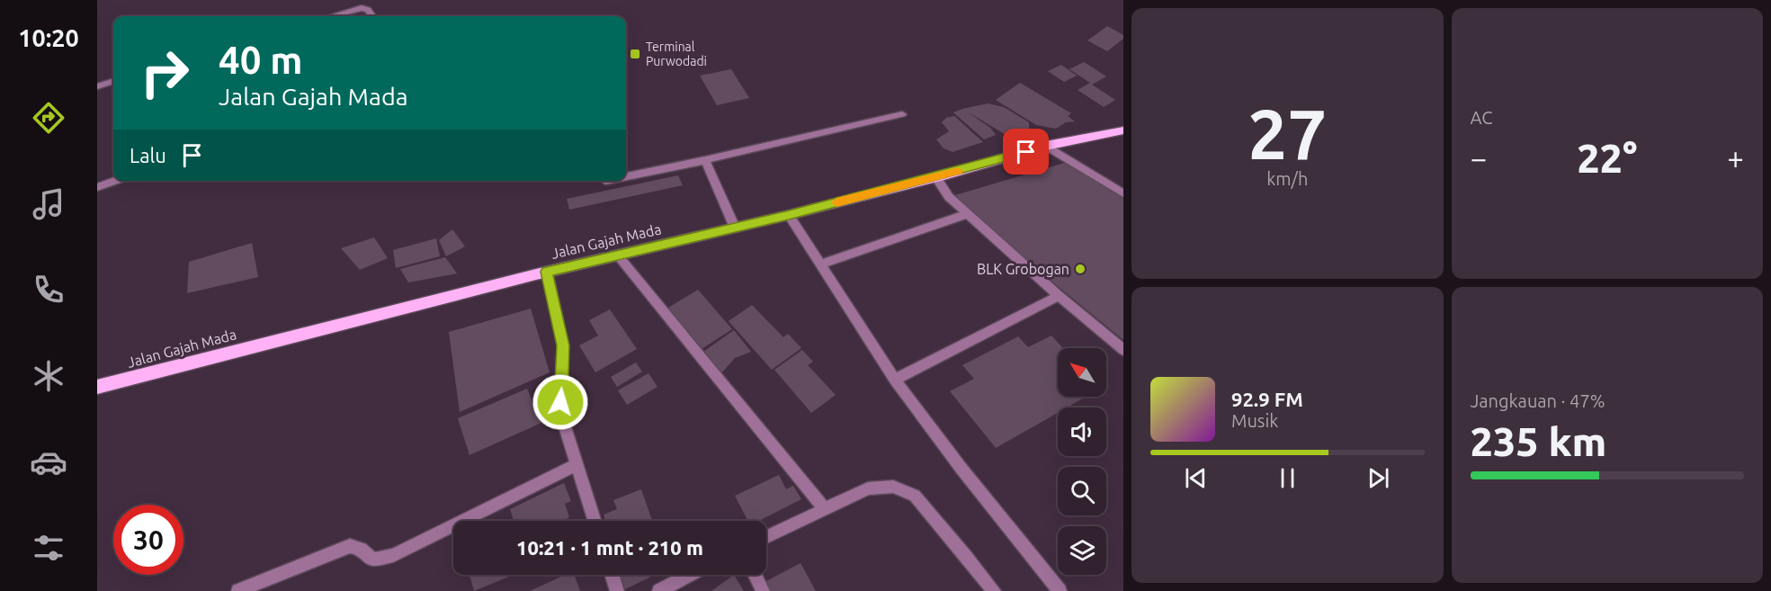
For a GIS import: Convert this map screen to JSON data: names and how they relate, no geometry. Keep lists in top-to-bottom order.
{
  "streets": {
    "main road": ["Jalan Gajah Mada"]
  },
  "places": {
    "transit": ["Terminal Purwodadi"],
    "other": ["BLK Grobogan"]
  },
  "north": "top left",
  "page": {
    "tabs": "10:20",
    "tile": [
      ["27", "km/h"],
      "AC",
      ["Jangkauan · 47%", "235 km"]
    ],
    "turn": ["40 m", "Jalan Gajah Mada"],
    "then": "Lalu",
    "heat": ["−", "22°", "+"],
    "song": ["92.9 FM", "Musik"],
    "limit": "30",
    "trip": "10:21 · 1 mnt · 210 m"
  }
}
